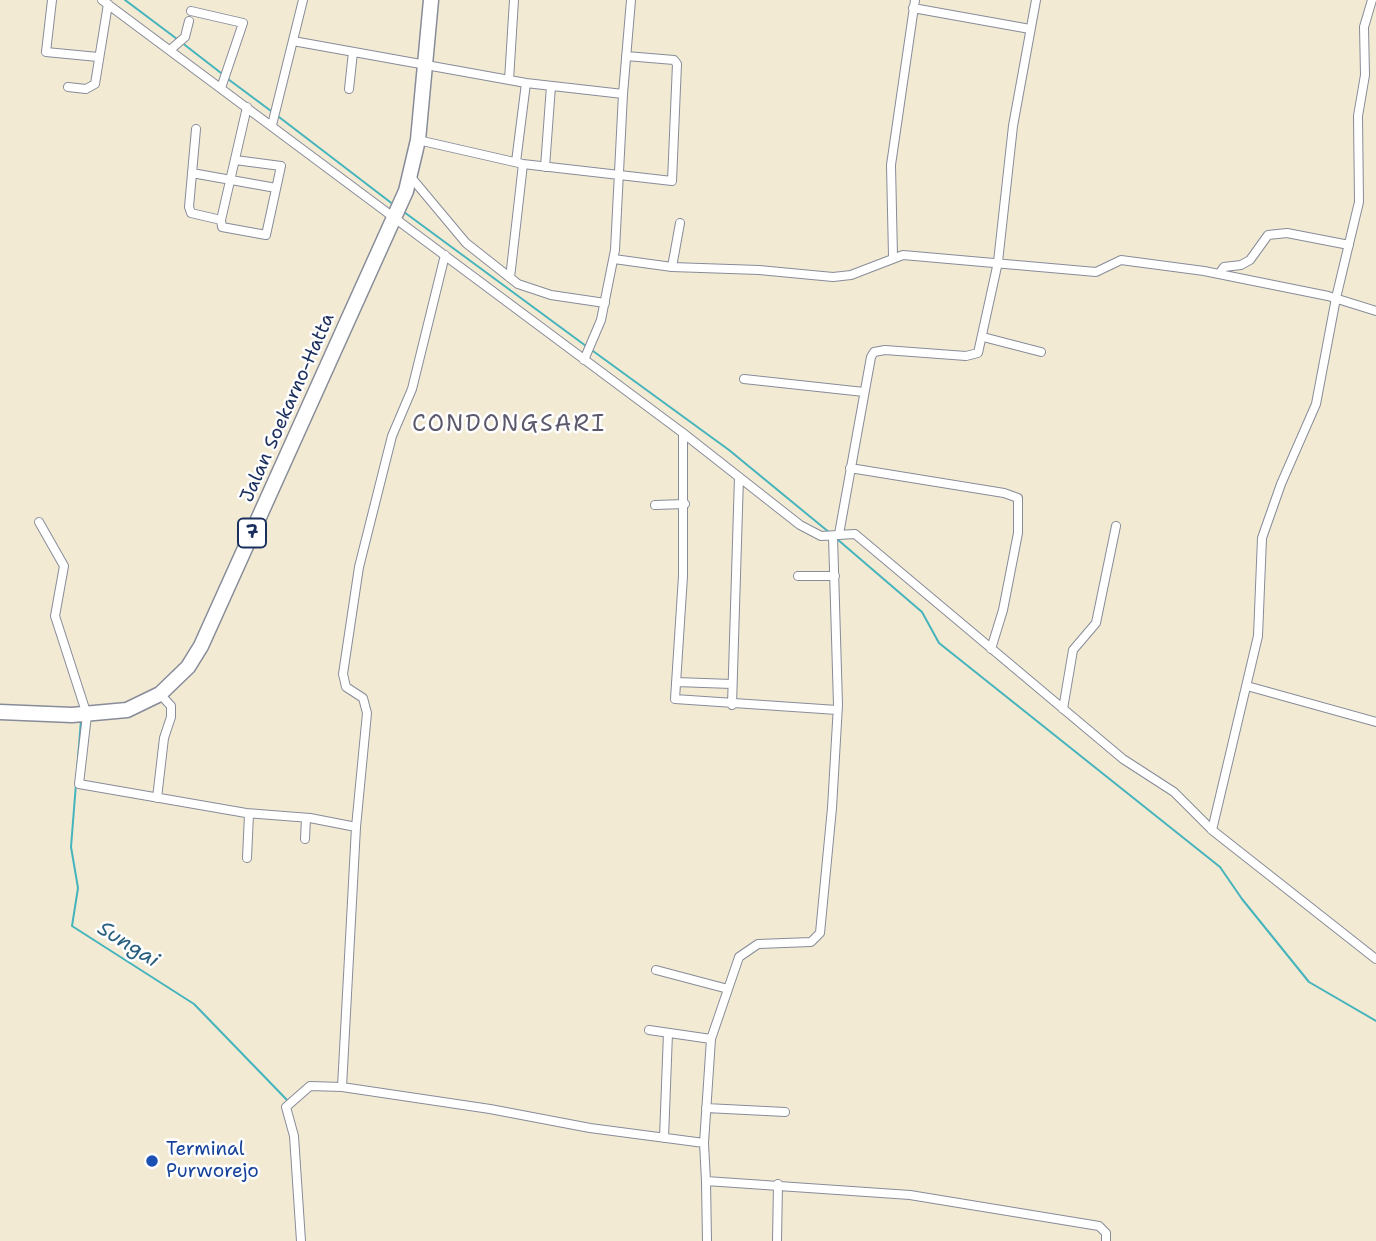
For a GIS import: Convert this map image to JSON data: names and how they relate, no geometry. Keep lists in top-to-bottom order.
{
  "streets": {
    "highway": ["Jalan Soekarno-Hatta", "7"]
  },
  "districts": ["CONDONGSARI"],
  "water": ["Sungai"],
  "places": ["Terminal Purworejo"]
}
